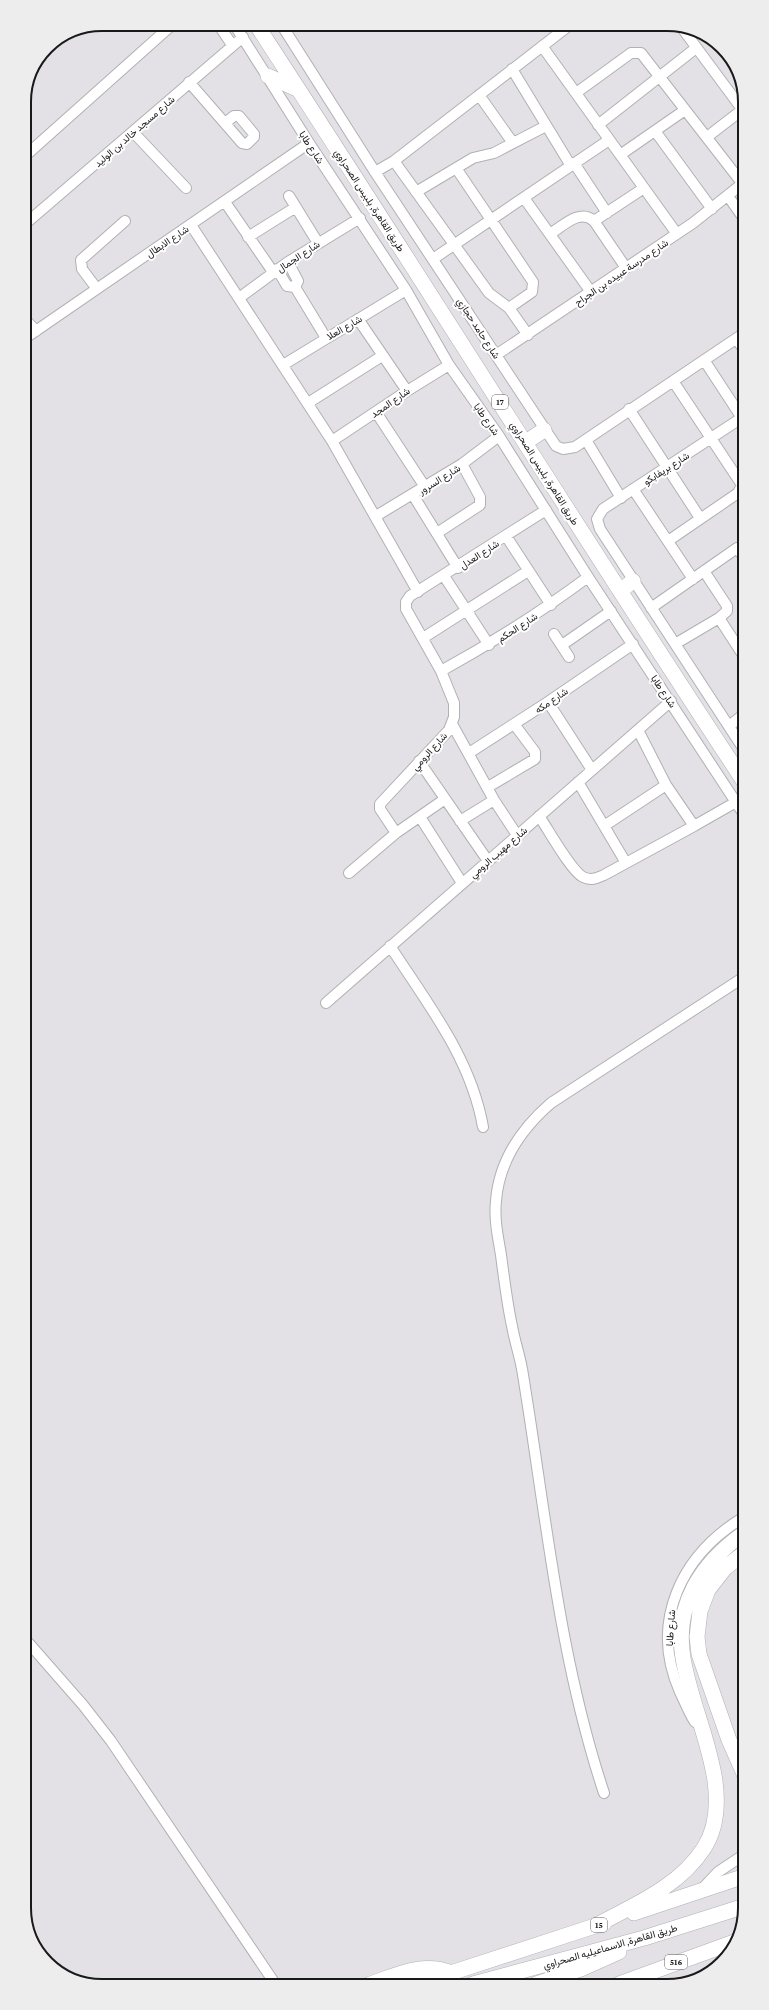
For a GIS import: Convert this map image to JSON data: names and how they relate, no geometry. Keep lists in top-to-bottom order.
{
  "streets": {
    "highway": [
      "طريق القاهرة, بلبيس الصحراوي",
      "17",
      "15",
      "طريق القاهرة, الاسماعيليه الصحراوي",
      "516"
    ],
    "street": [
      "شارع مسجد خالد بن الوليد",
      "شارع طابا",
      "شارع الابطال",
      "شارع الجمال",
      "شارع مدرسة عبيده بن الجراح",
      "شارع العلا",
      "شارع حامد حجازي",
      "شارع المجد",
      "شارع بريفابكو",
      "شارع السرور",
      "شارع العدل",
      "شارع الحكم",
      "شارع مكه",
      "شارع الرومي",
      "شارع مهيب الرومي"
    ]
  },
  "crossings": [
    ["شارع مسجد خالد بن الوليد", "شارع طابا"],
    ["شارع طابا", "شارع الابطال"],
    ["شارع طابا", "شارع الجمال"],
    ["شارع طابا", "شارع العلا"],
    ["شارع طابا", "شارع المجد"],
    ["شارع طابا", "شارع السرور"],
    ["شارع طابا", "شارع العدل"],
    ["شارع طابا", "شارع الحكم"],
    ["شارع طابا", "شارع مكه"],
    ["شارع طابا", "شارع مهيب الرومي"],
    ["شارع مدرسة عبيده بن الجراح", "شارع حامد حجازي"],
    ["شارع العدل", "شارع الرومي"],
    ["شارع الحكم", "شارع الرومي"]
  ]
}
